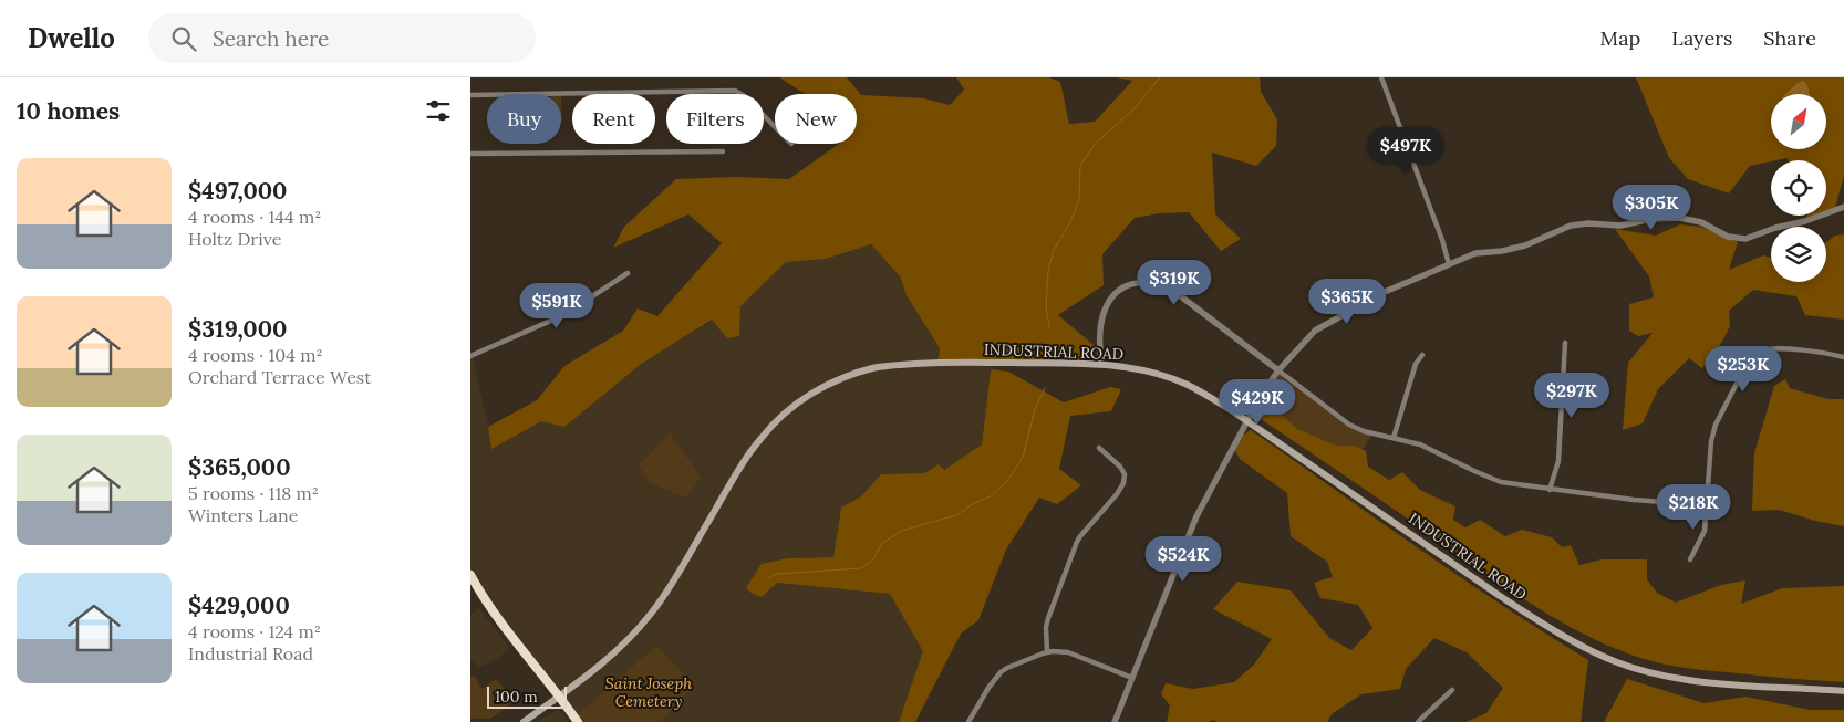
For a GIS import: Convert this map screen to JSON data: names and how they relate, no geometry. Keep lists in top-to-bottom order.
{
  "streets": {
    "main road": ["INDUSTRIAL ROAD"]
  },
  "parks": ["Saint Joseph Cemetery"],
  "scale_bar": "100 m",
  "north": "top right",
  "page": {
    "header": "Dwello",
    "search": "Search here",
    "nav": ["Map", "Layers", "Share"],
    "heading": "10 homes",
    "chip": [
      "Buy",
      "Rent",
      "Filters",
      "New"
    ],
    "price": [
      "$497K",
      "$305K",
      "$319K",
      "$365K",
      "$591K",
      "$253K",
      "$297K",
      "$429K",
      "$218K",
      "$524K"
    ],
    "list": [
      {
        "name": "$497,000",
        "note": "4 rooms · 144 m² · Holtz Drive"
      },
      {
        "name": "$319,000",
        "note": "4 rooms · 104 m² · Orchard Terrace West"
      },
      {
        "name": "$365,000",
        "note": "5 rooms · 118 m² · Winters Lane"
      },
      {
        "name": "$429,000",
        "note": "4 rooms · 124 m² · Industrial Road"
      }
    ],
    "scale": "100 m"
  }
}
